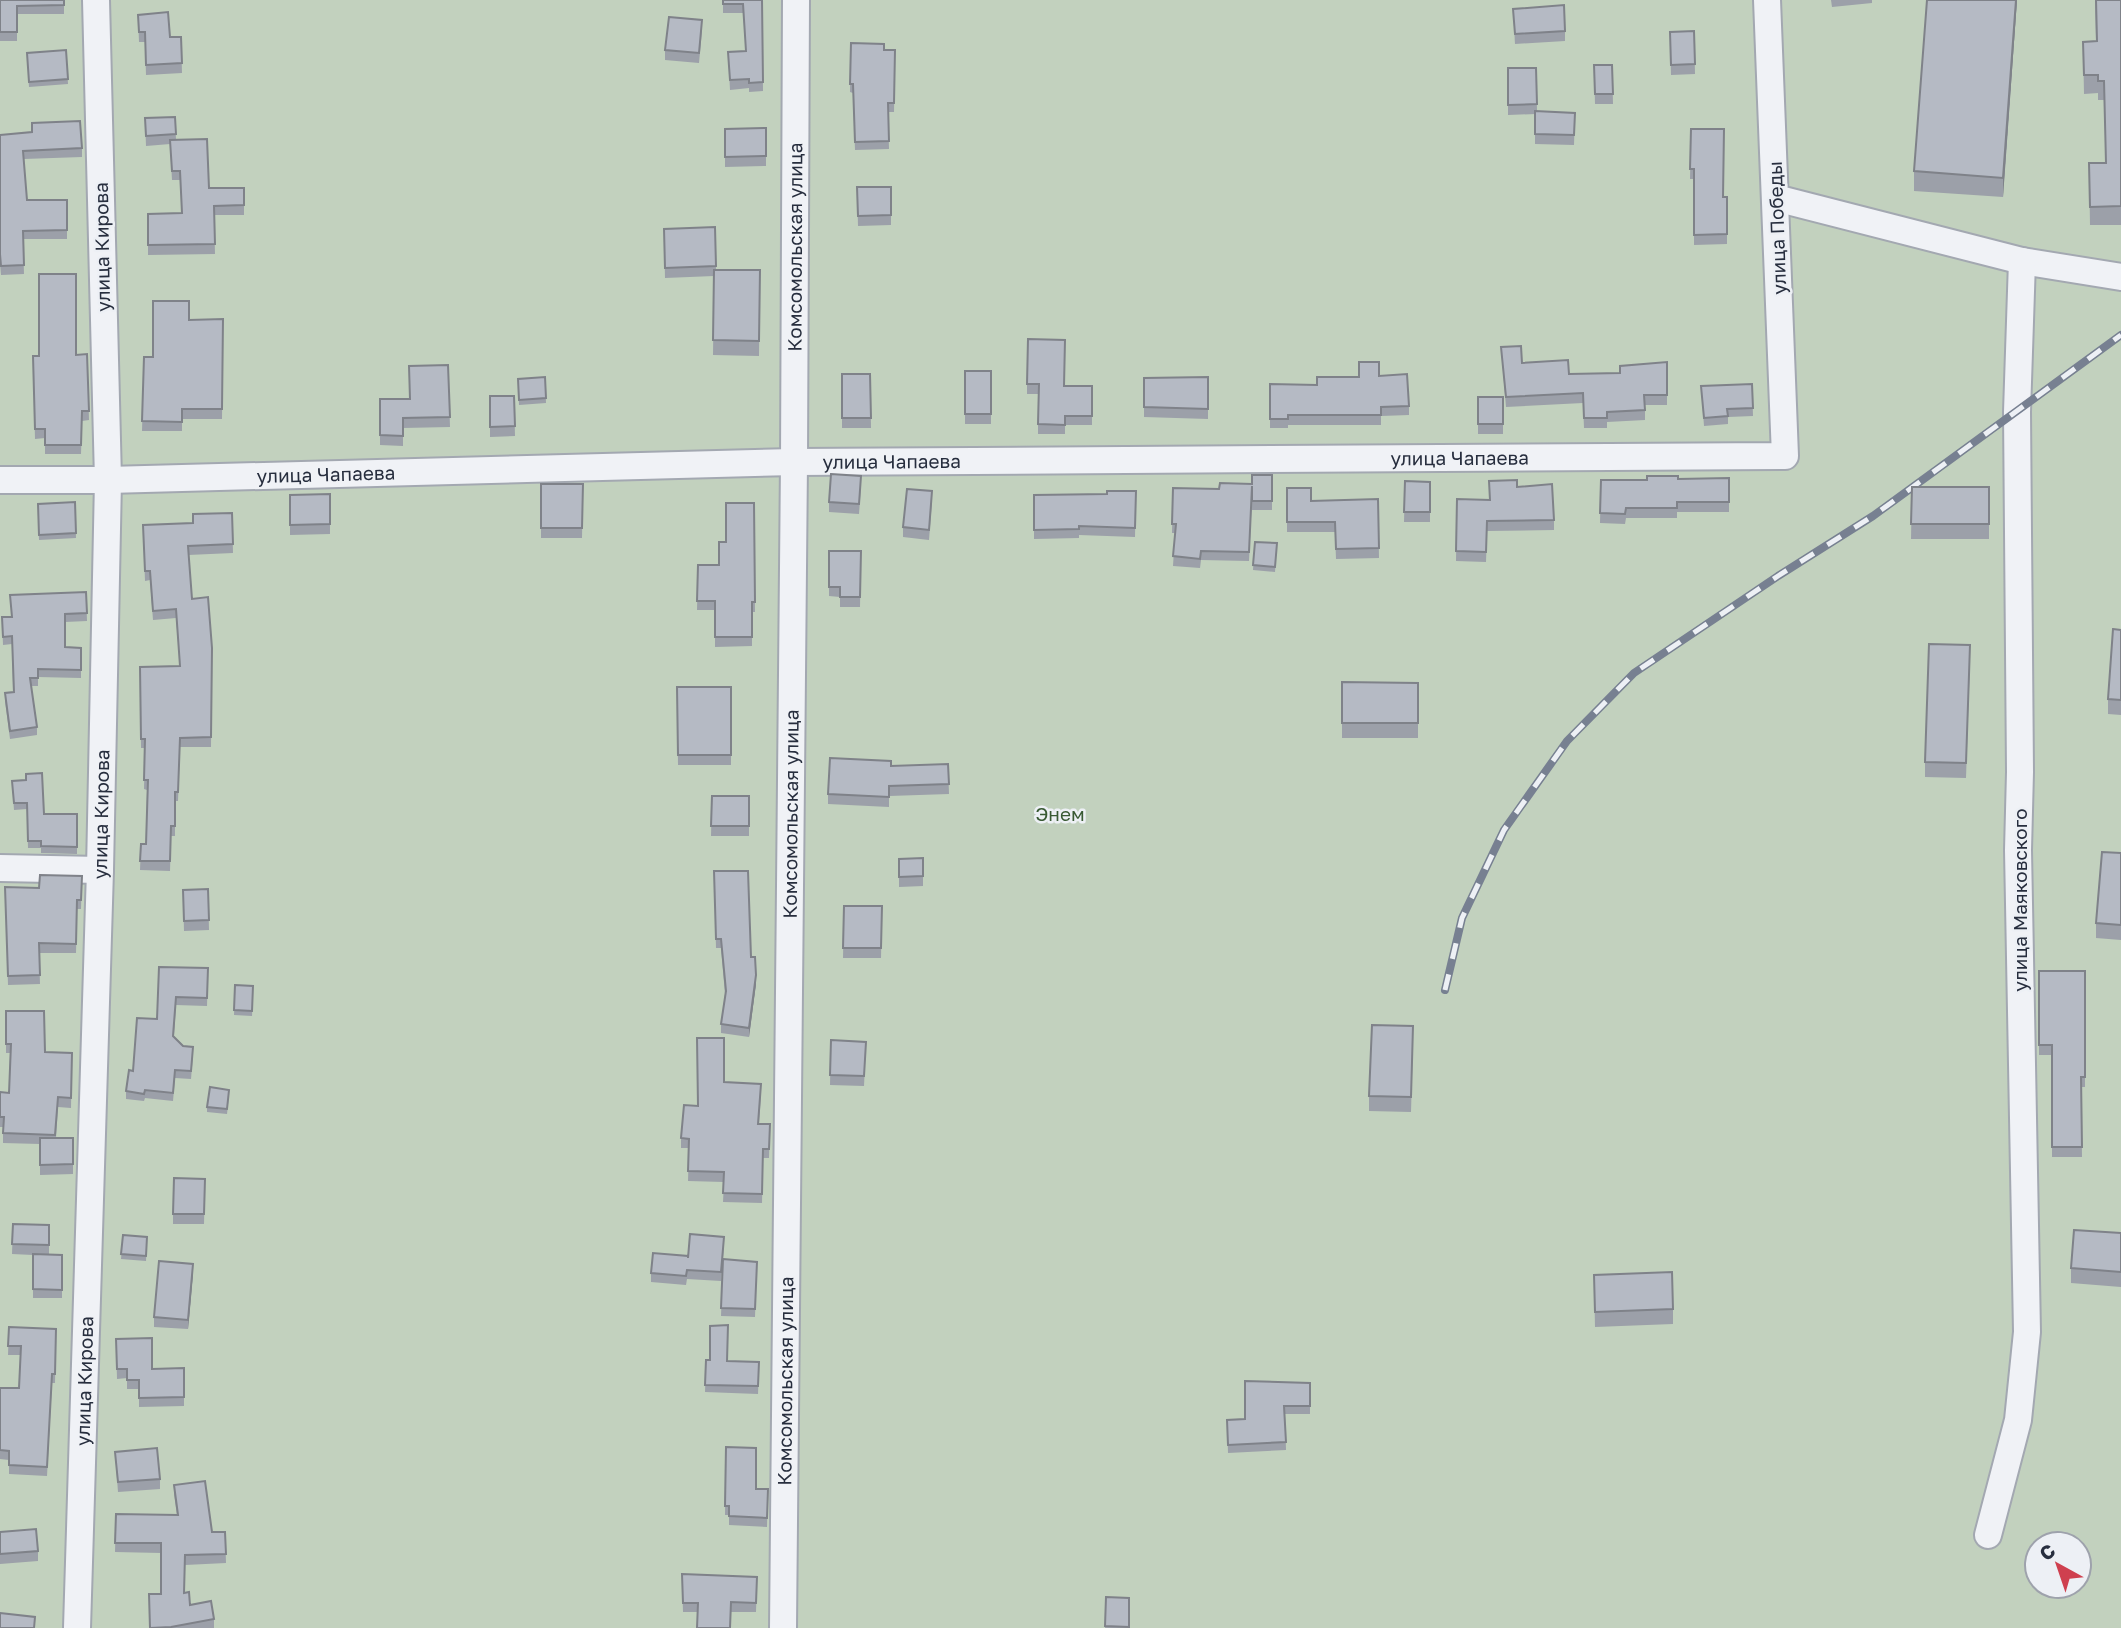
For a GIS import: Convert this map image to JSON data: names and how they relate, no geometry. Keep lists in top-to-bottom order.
{
  "streets": {
    "street": [
      "улица Победы",
      "улица Кирова",
      "Комсомольская улица",
      "улица Чапаева",
      "улица Маяковского"
    ]
  },
  "crossings": [
    ["улица Победы", "улица Чапаева"],
    ["улица Кирова", "улица Чапаева"],
    ["Комсомольская улица", "улица Чапаева"]
  ],
  "parks": ["Энем"],
  "north": "top left"
}
